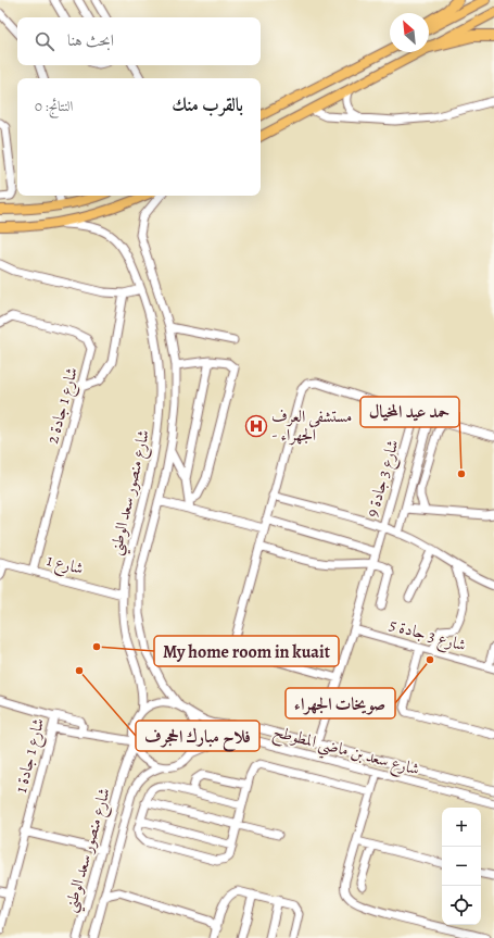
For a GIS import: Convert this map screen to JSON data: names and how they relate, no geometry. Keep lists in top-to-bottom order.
{
  "streets": {
    "street": [
      "شارع 1 جادة 2",
      "شارع 3 جادة 9",
      "شارع منصور سعد الوطني",
      "شارع 1",
      "شارع 3 جادة 5",
      "شارع سعد بن ماضي المطوطح",
      "شارع 1 جادة 1"
    ]
  },
  "crossings": [
    ["شارع 1 جادة 2", "شارع 1"],
    ["شارع 3 جادة 9", "شارع 3 جادة 5"],
    ["شارع 3 جادة 9", "شارع سعد بن ماضي المطوطح"],
    ["شارع منصور سعد الوطني", "شارع 1"],
    ["شارع منصور سعد الوطني", "شارع سعد بن ماضي المطوطح"]
  ],
  "places": {
    "hospital": ["مستشفى العرف - الجهراء"],
    "other": [
      "حمد عيد المخيال",
      "My home room in kuait",
      "صويخات الجهراء",
      "فلاح مبارك الحجرف"
    ]
  },
  "north": "top left",
  "page": {
    "search": "ابحث هنا",
    "heading": ["بالقرب منك", "النتائج: 0"],
    "map_buttons": ["+", "−"]
  }
}
